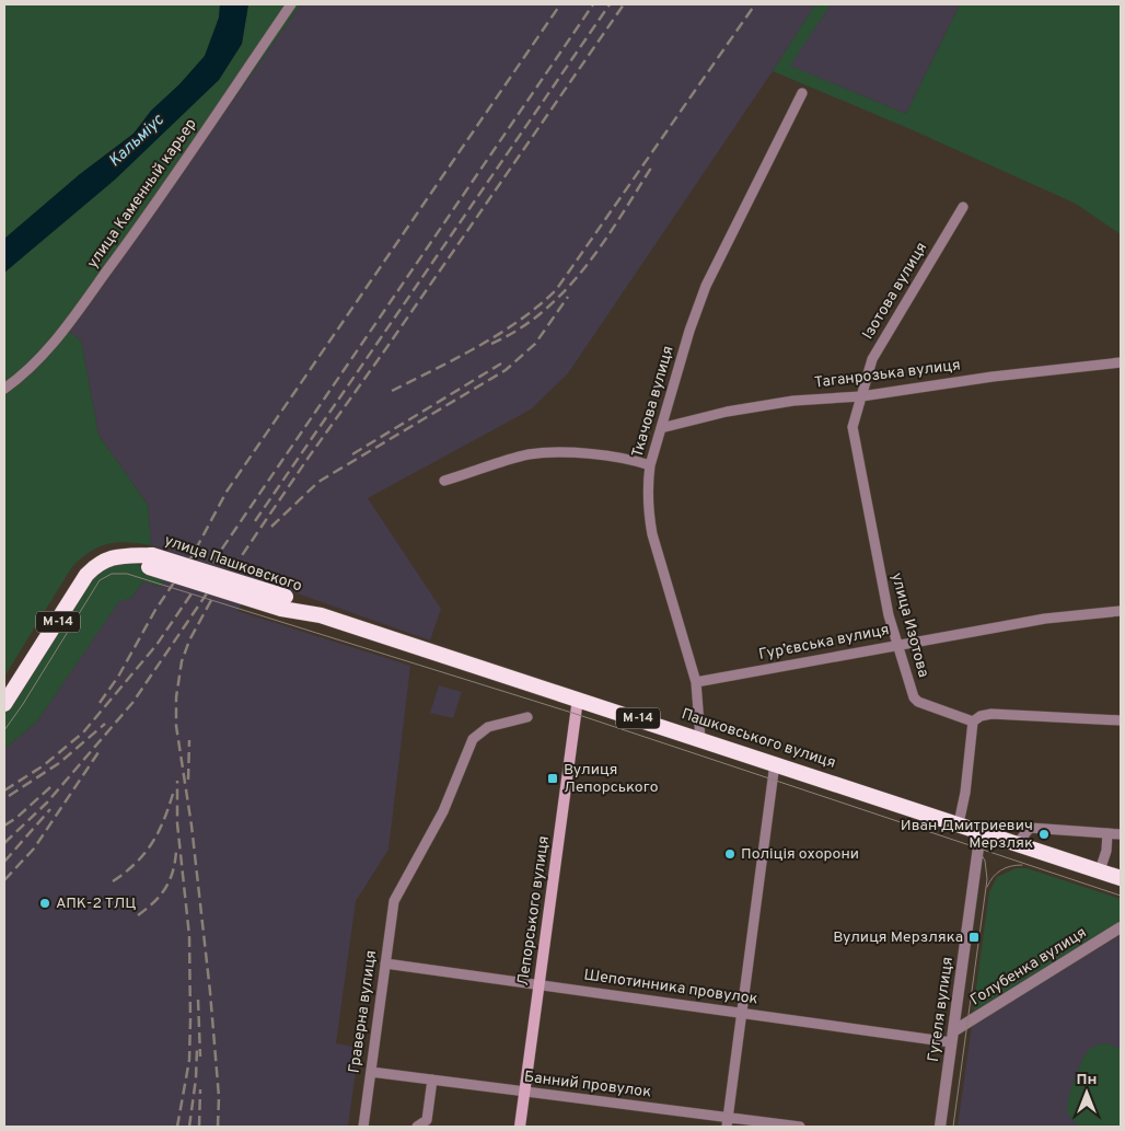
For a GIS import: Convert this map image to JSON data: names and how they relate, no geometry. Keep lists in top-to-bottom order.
{
  "streets": {
    "highway": ["улица Пашковского", "М-14", "Пашковського вулиця"],
    "main road": ["Лепорського вулиця"],
    "street": [
      "улица Каменный карьер",
      "Ізотова вулиця",
      "Таганрозька вулиця",
      "Ткачова вулиця",
      "улица Изотова",
      "Гур’євська вулиця",
      "Голубенка вулиця",
      "Шепотинника провулок",
      "Гугеля вулиця",
      "Граверна вулиця",
      "Банний провулок"
    ]
  },
  "crossings": [
    ["Ізотова вулиця", "Таганрозька вулиця"],
    ["Ізотова вулиця", "улица Изотова"],
    ["Таганрозька вулиця", "Ткачова вулиця"],
    ["Таганрозька вулиця", "улица Изотова"],
    ["Ткачова вулиця", "Гур’євська вулиця"],
    ["Ткачова вулиця", "Пашковського вулиця"],
    ["улица Пашковского", "Пашковського вулиця"],
    ["улица Изотова", "Гур’євська вулиця"],
    ["Пашковського вулиця", "Лепорського вулиця"],
    ["Пашковського вулиця", "Гугеля вулиця"],
    ["Лепорського вулиця", "Шепотинника провулок"],
    ["Лепорського вулиця", "Банний провулок"],
    ["Голубенка вулиця", "Шепотинника провулок"],
    ["Голубенка вулиця", "Гугеля вулиця"],
    ["Шепотинника провулок", "Гугеля вулиця"],
    ["Шепотинника провулок", "Граверна вулиця"],
    ["Граверна вулиця", "Банний провулок"]
  ],
  "water": ["Кальміус"],
  "places": {
    "transit": ["Вулиця Лепорського", "Вулиця Мерзляка"],
    "other": ["Иван Дмитриевич Мерзляк", "Поліція охорони", "АПК-2 ТЛЦ"]
  },
  "north": "top"
}
